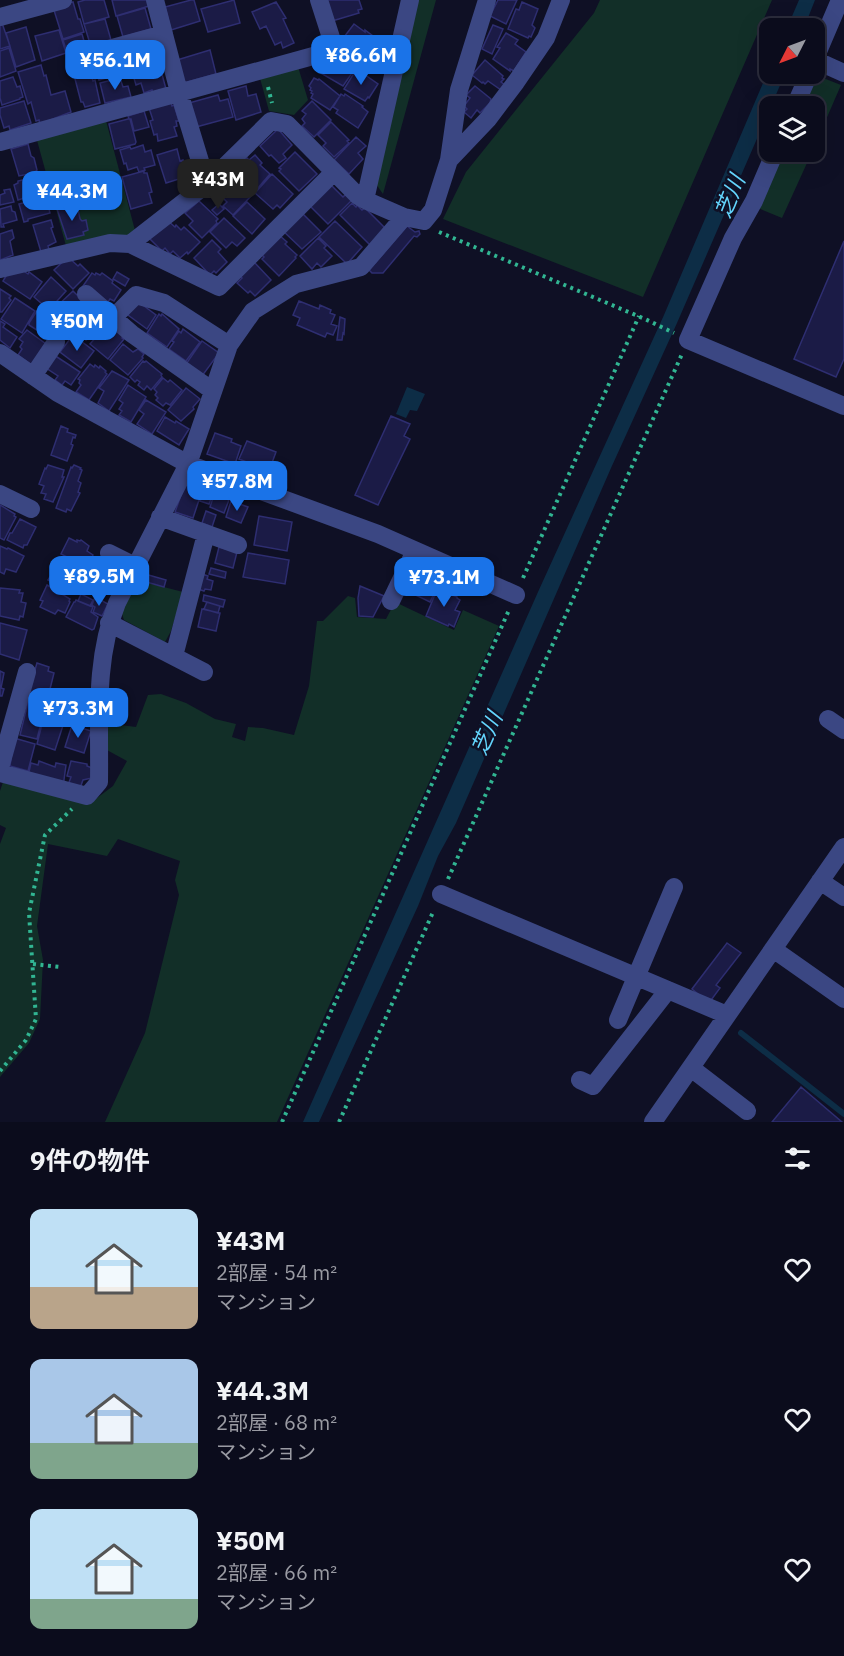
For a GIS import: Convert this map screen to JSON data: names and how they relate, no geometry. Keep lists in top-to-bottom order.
{
  "water": ["芝川"],
  "north": "bottom left",
  "page": {
    "price": [
      "¥86.6M",
      "¥56.1M",
      "¥43M",
      "¥44.3M",
      "¥50M",
      "¥57.8M",
      "¥89.5M",
      "¥73.1M",
      "¥73.3M"
    ],
    "heading": "9件の物件",
    "list": [
      {
        "name": "¥43M",
        "note": "2部屋 · 54 m² · マンション"
      },
      {
        "name": "¥44.3M",
        "note": "2部屋 · 68 m² · マンション"
      },
      {
        "name": "¥50M",
        "note": "2部屋 · 66 m² · マンション"
      }
    ]
  }
}
